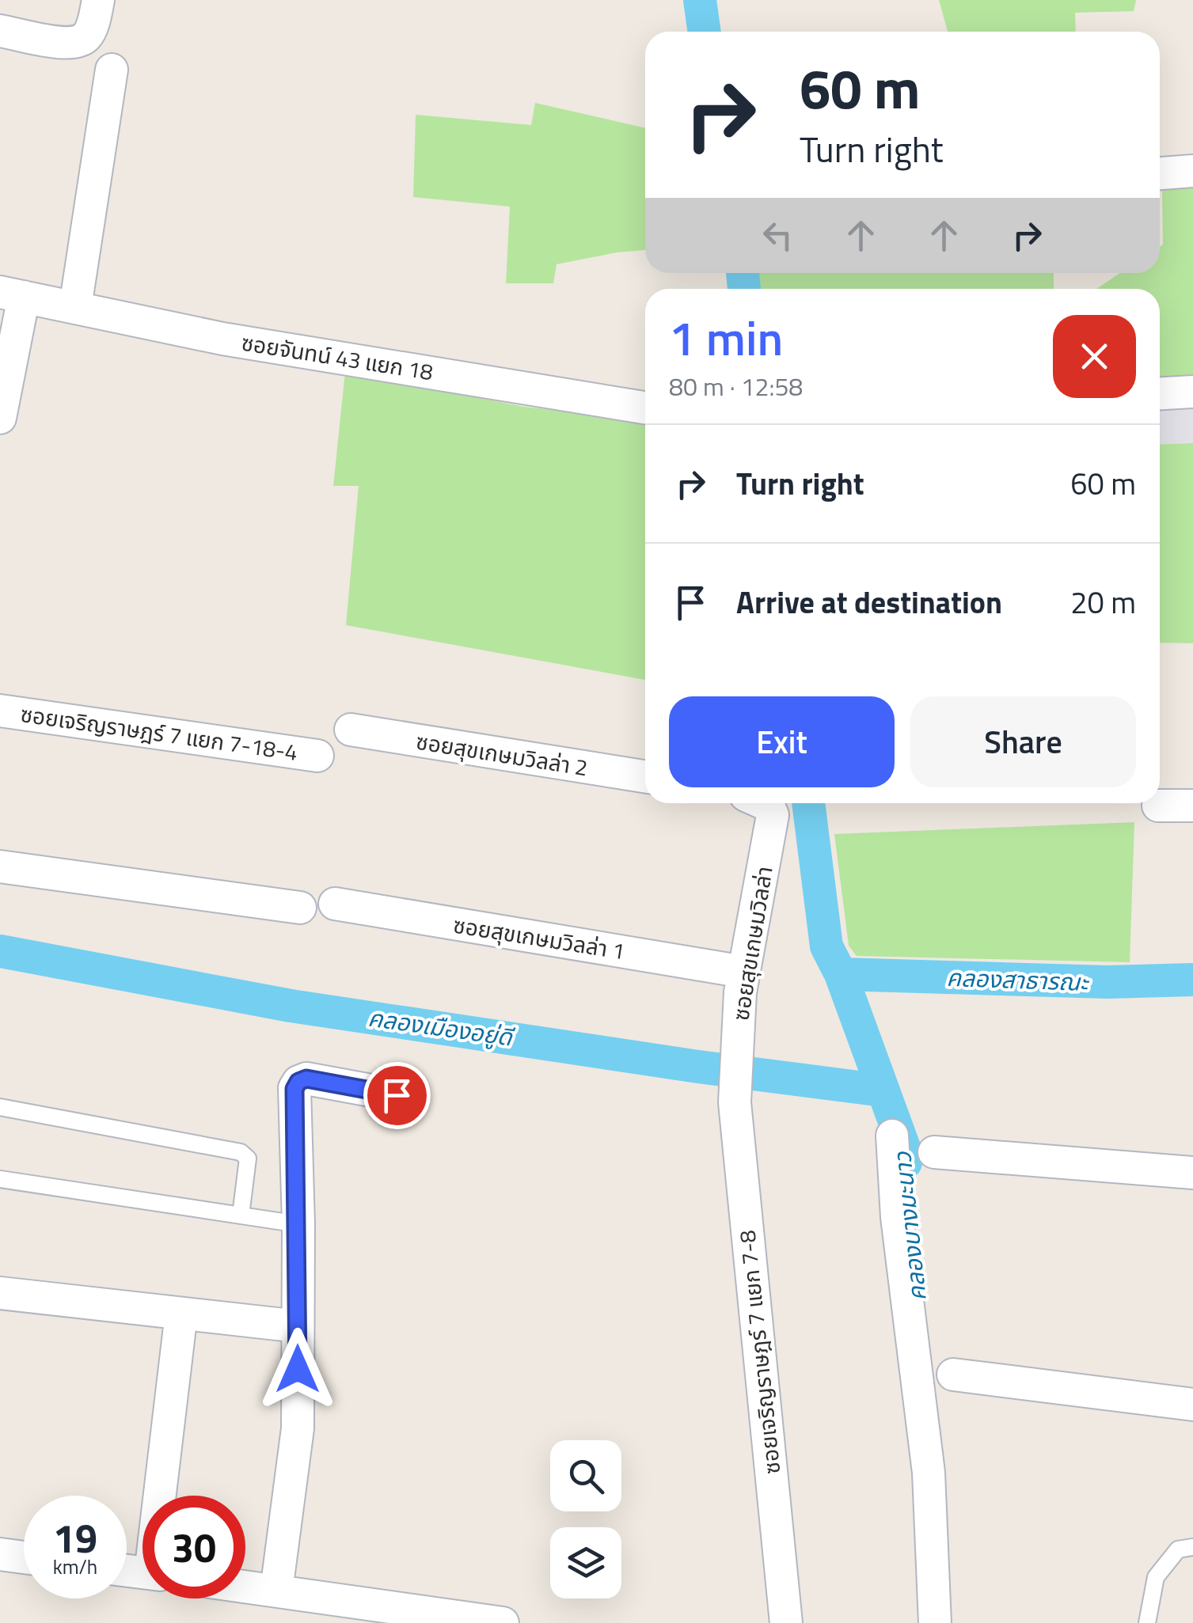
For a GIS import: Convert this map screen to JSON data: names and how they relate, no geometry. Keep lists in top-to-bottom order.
{
  "streets": {
    "street": [
      "ซอยจันทน์ 43 แยก 18",
      "ซอยเจริญราษฎร์ 7 แยก 7-18-4",
      "ซอยสุขเกษมวิลล่า 2",
      "ซอยสุขเกษมวิลล่า 1",
      "ซอยสุขเกษมวิลล่า",
      "ซอยเจริญราษฎร์ 7 แยก 7-8"
    ]
  },
  "crossings": [
    ["ซอยสุขเกษมวิลล่า 1", "ซอยสุขเกษมวิลล่า"],
    ["ซอยสุขเกษมวิลล่า", "ซอยเจริญราษฎร์ 7 แยก 7-8"]
  ],
  "water": ["คลองสาธารณะ", "คลองเมืองอยู่ดี", "คลองบางมะนาว"],
  "page": {
    "turn": ["60 m", "Turn right"],
    "heading": ["1 min", "80 m · 12:58"],
    "list": [
      {
        "name": "Turn right",
        "value": "60 m"
      },
      {
        "name": "Arrive at destination",
        "value": "20 m"
      }
    ],
    "buttons": ["Exit", "Share"],
    "speed": "19 km/h",
    "limit": "30"
  }
}
